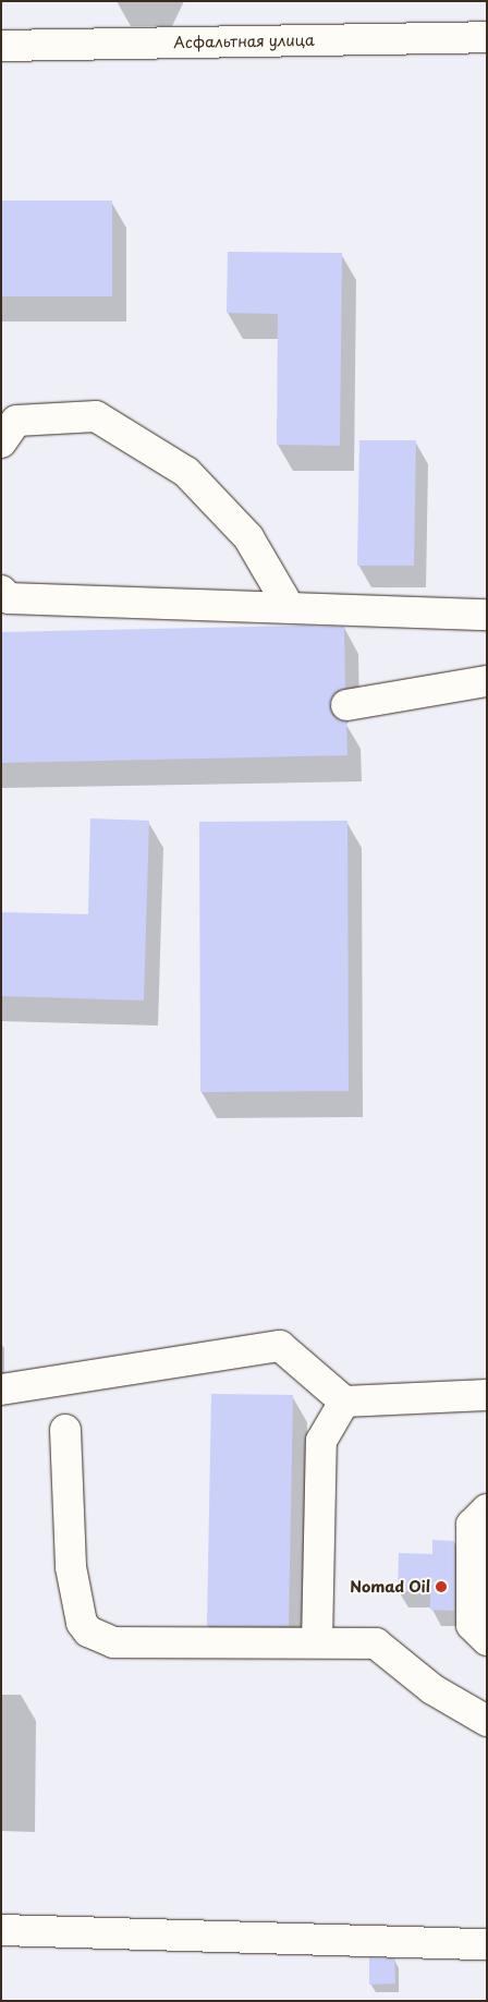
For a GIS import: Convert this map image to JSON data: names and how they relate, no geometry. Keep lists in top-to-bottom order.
{
  "streets": {
    "main road": ["Асфальтная улица"]
  },
  "places": ["Nomad Oil"]
}
